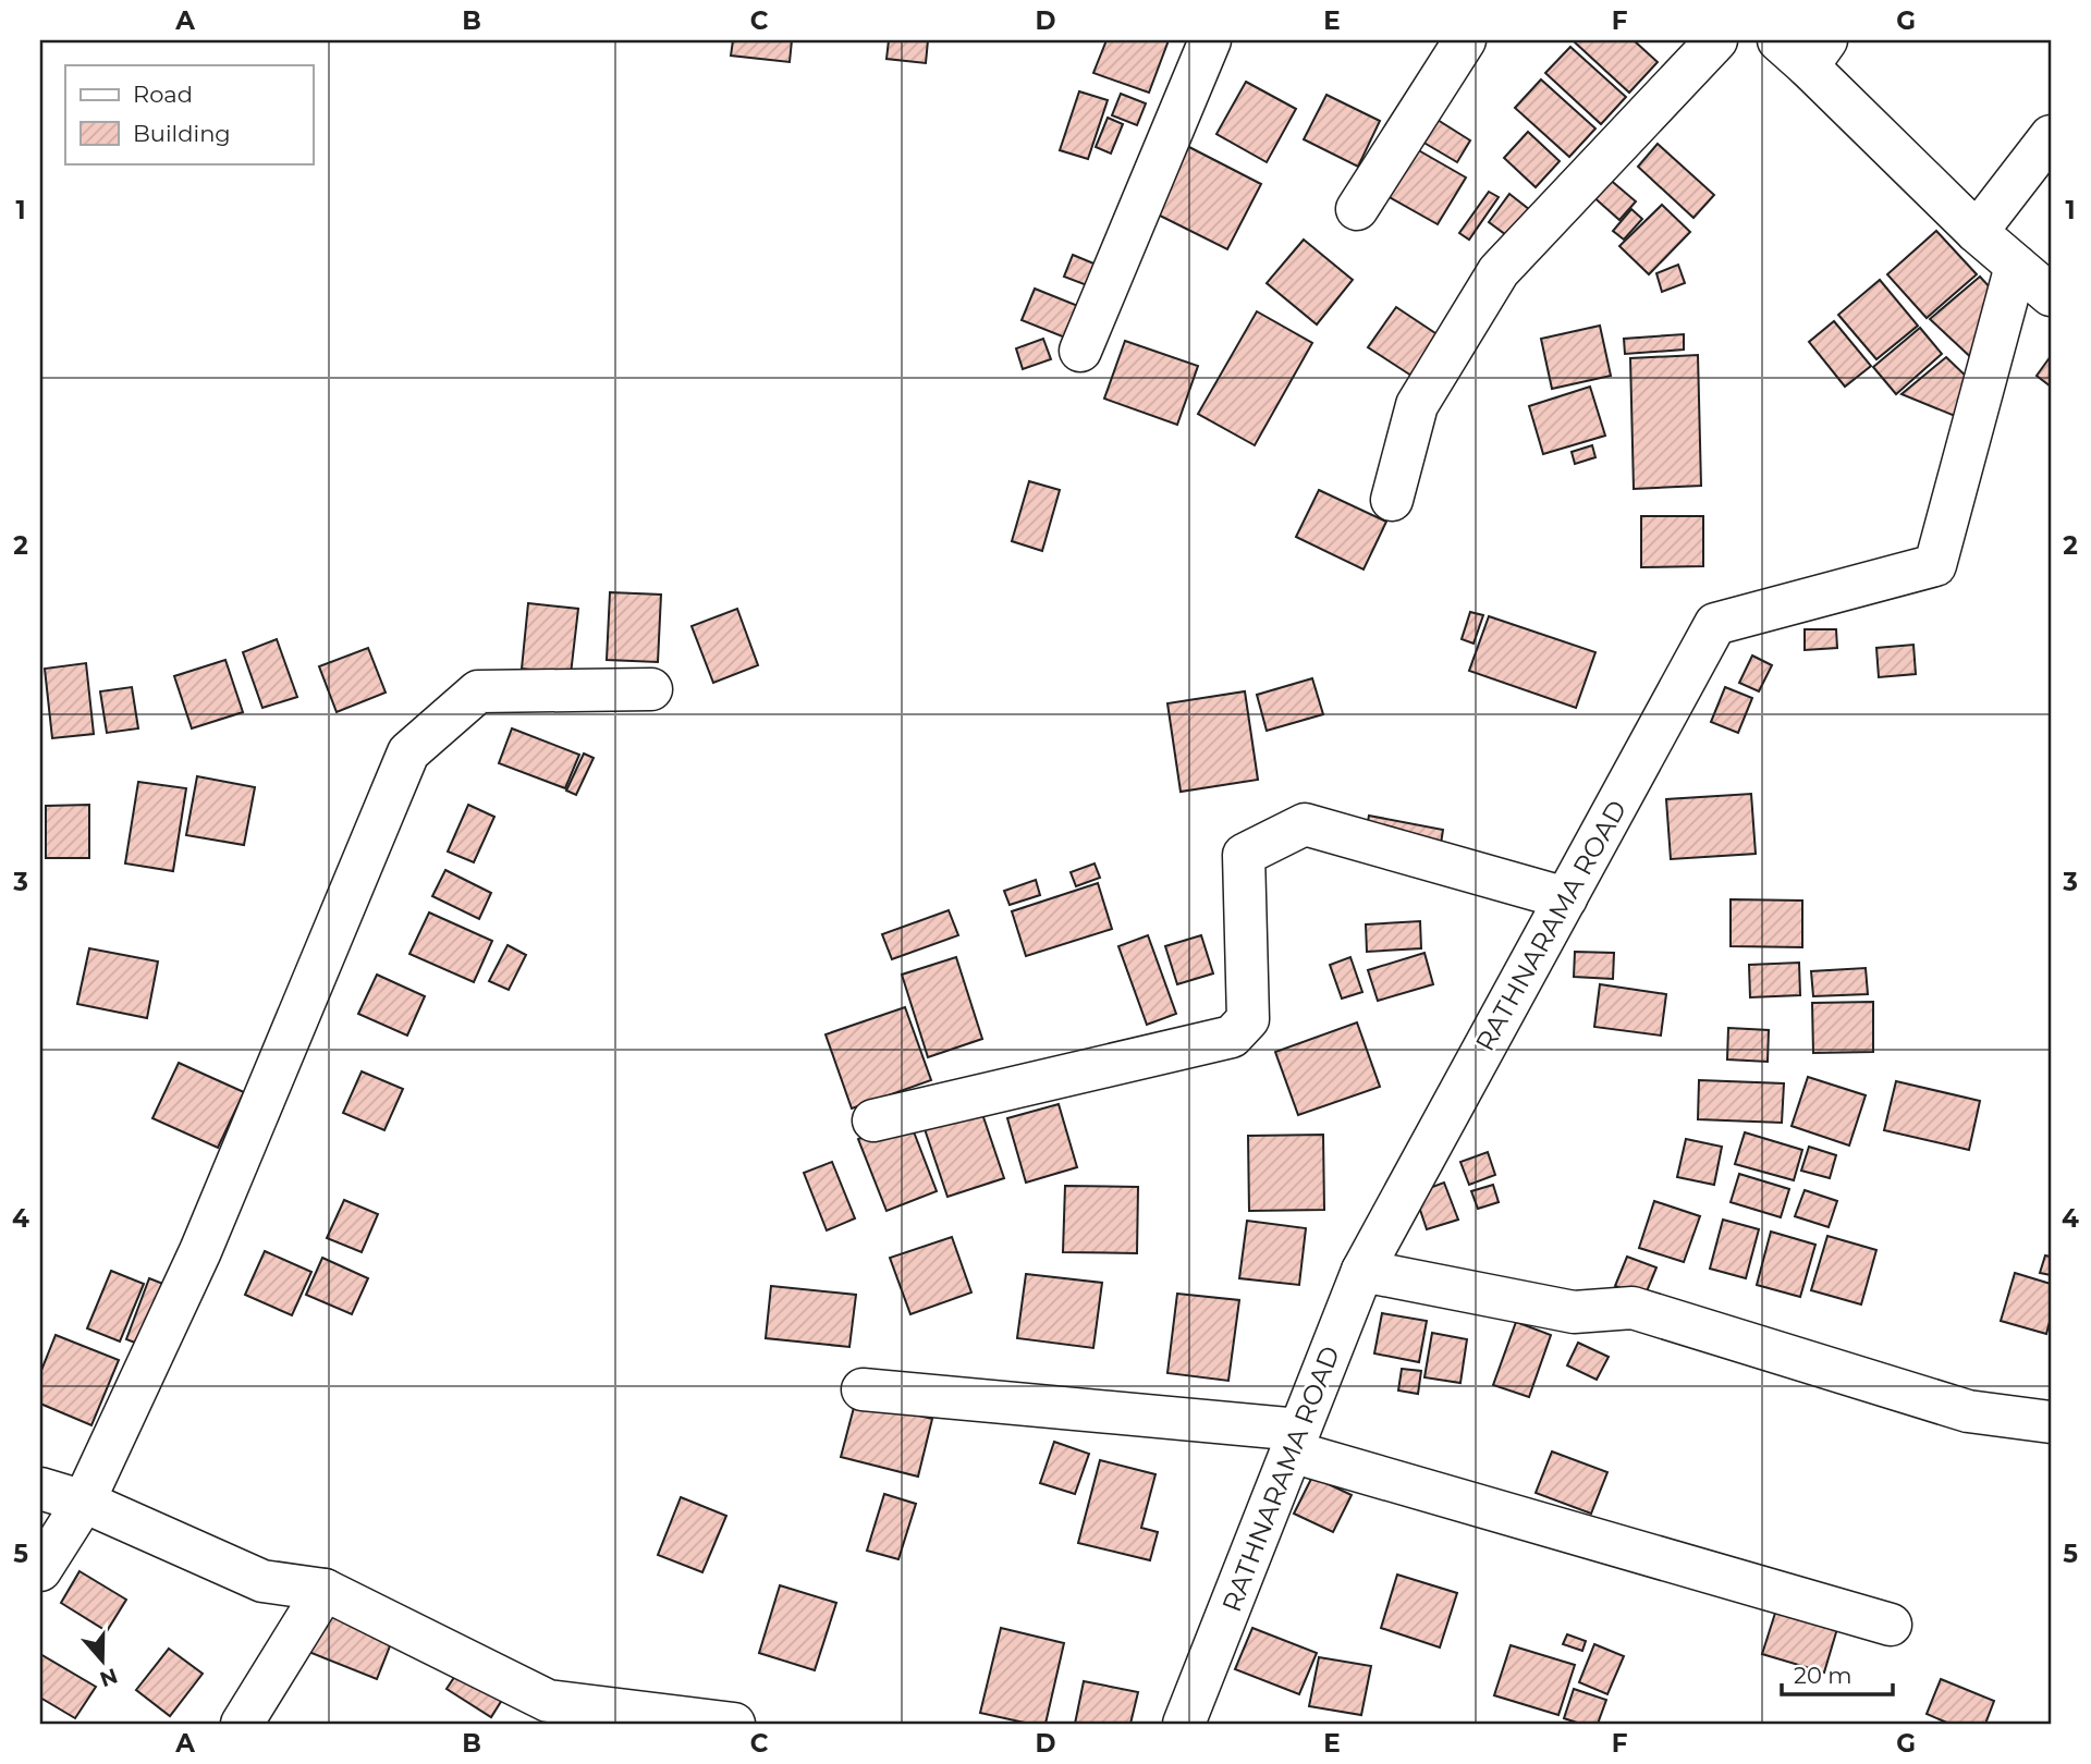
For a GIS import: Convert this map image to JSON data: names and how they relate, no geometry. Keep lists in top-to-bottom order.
{
  "streets": {
    "street": ["RATHNARAMA ROAD"]
  },
  "legend": ["Road", "Building"],
  "scale_bar": "20 m",
  "north": "bottom",
  "grid": {
    "columns": [
      "A",
      "B",
      "C",
      "D",
      "E",
      "F",
      "G"
    ],
    "rows": [
      "1",
      "2",
      "3",
      "4",
      "5"
    ]
  }
}
